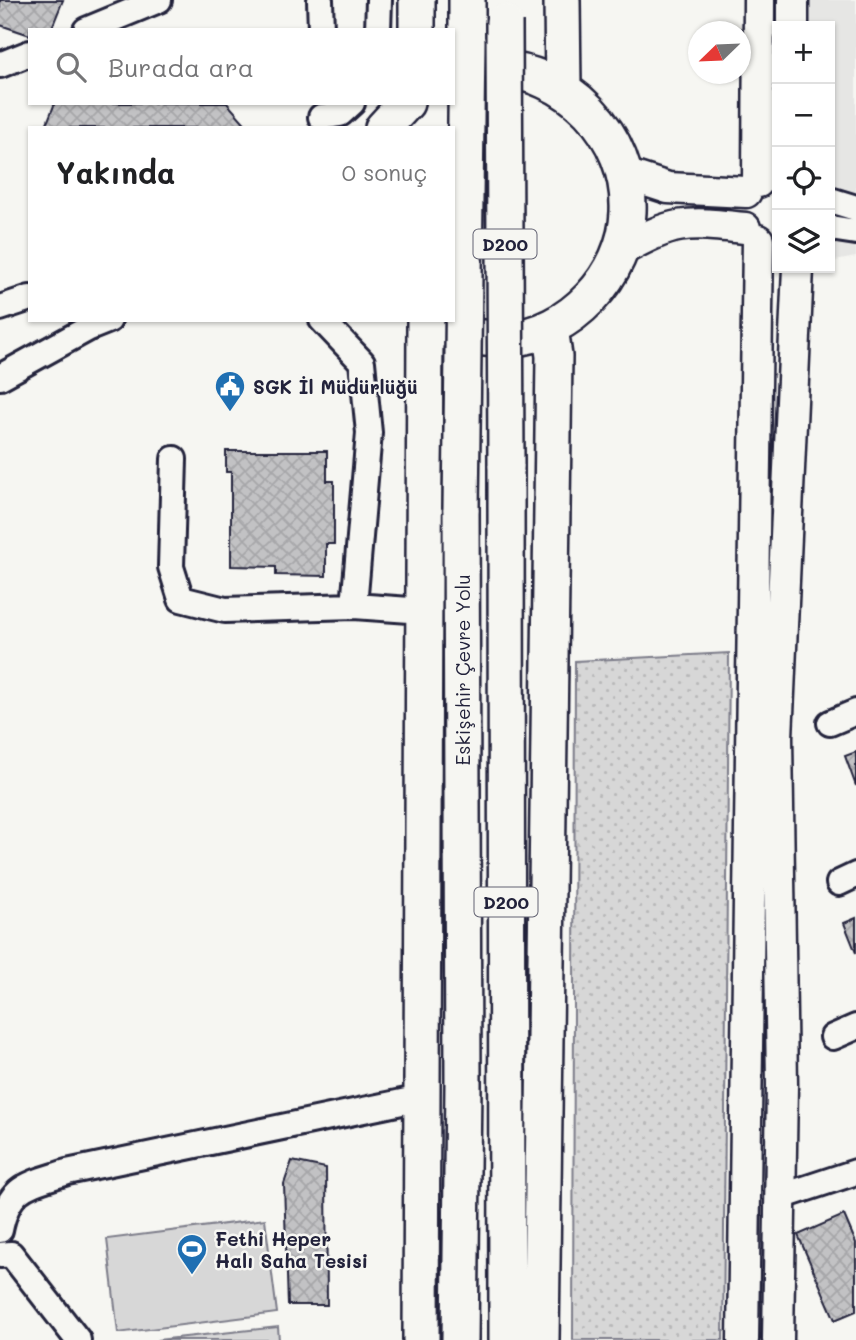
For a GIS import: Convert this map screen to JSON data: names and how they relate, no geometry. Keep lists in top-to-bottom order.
{
  "streets": {
    "highway": ["D200", "Eskişehir Çevre Yolu"]
  },
  "places": {
    "public building": ["SGK İl Müdürlüğü"],
    "sports": ["Fethi Heper Halı Saha Tesisi"]
  },
  "north": "bottom left",
  "page": {
    "map_buttons": ["+", "−"],
    "search": "Burada ara",
    "heading": ["Yakında", "0 sonuç"]
  }
}
